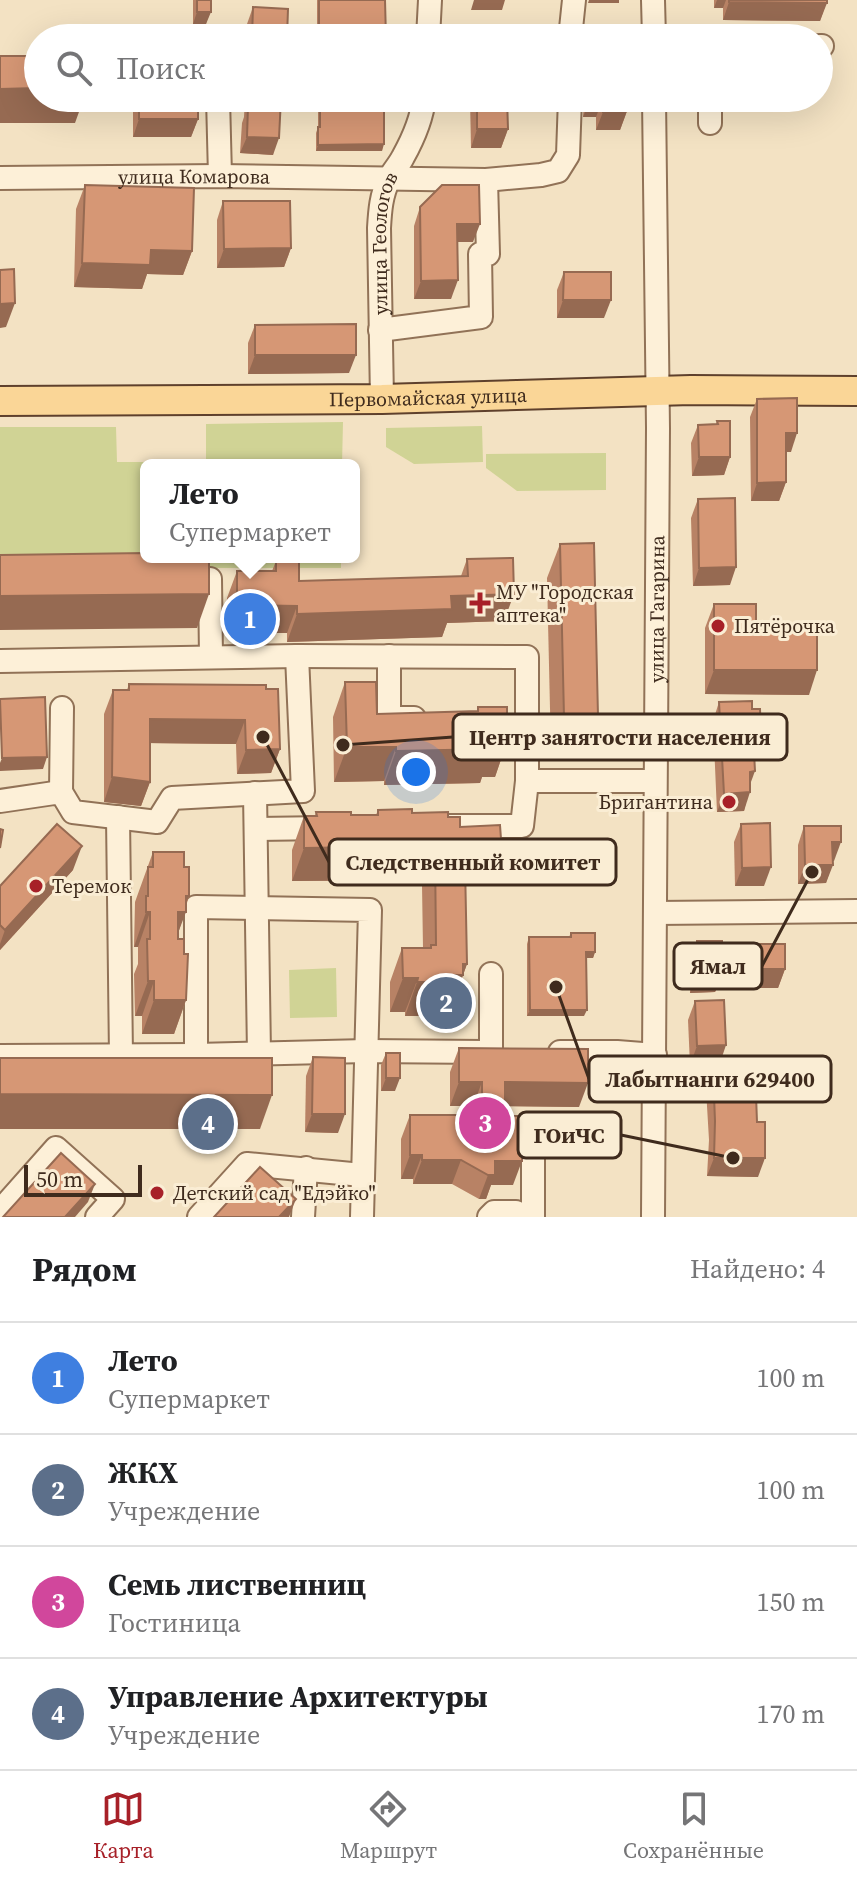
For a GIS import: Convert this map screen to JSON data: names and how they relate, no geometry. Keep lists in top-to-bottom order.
{
  "streets": {
    "main road": ["Первомайская улица"],
    "street": ["улица Комарова", "улица Геологов", "улица Гагарина"]
  },
  "crossings": [
    ["улица Комарова", "улица Геологов"],
    ["улица Геологов", "Первомайская улица"],
    ["Первомайская улица", "улица Гагарина"]
  ],
  "places": {
    "health": ["МУ \"Городская аптека\""],
    "other": [
      "Пятёрочка",
      "Следственный комитет",
      "Центр занятости населения",
      "Бригантина",
      "Ямал",
      "Теремок",
      "Лабытнанги 629400",
      "ГОиЧС",
      "Детский сад \"Едэйко\""
    ]
  },
  "scale_bar": "50 m",
  "page": {
    "search": "Поиск",
    "popup": ["Лето", "Супермаркет"],
    "pins": [
      "1",
      "2",
      "3",
      "4"
    ],
    "scale": "50 m",
    "heading": ["Рядом", "Найдено: 4"],
    "list": [
      {
        "mark": "1",
        "name": "Лето",
        "note": "Супермаркет",
        "value": "100 m"
      },
      {
        "mark": "2",
        "name": "ЖКХ",
        "note": "Учреждение",
        "value": "100 m"
      },
      {
        "mark": "3",
        "name": "Семь лиственниц",
        "note": "Гостиница",
        "value": "150 m"
      },
      {
        "mark": "4",
        "name": "Управление Архитектуры",
        "note": "Учреждение",
        "value": "170 m"
      }
    ],
    "nav": ["Карта", "Маршрут", "Сохранённые"]
  }
}
